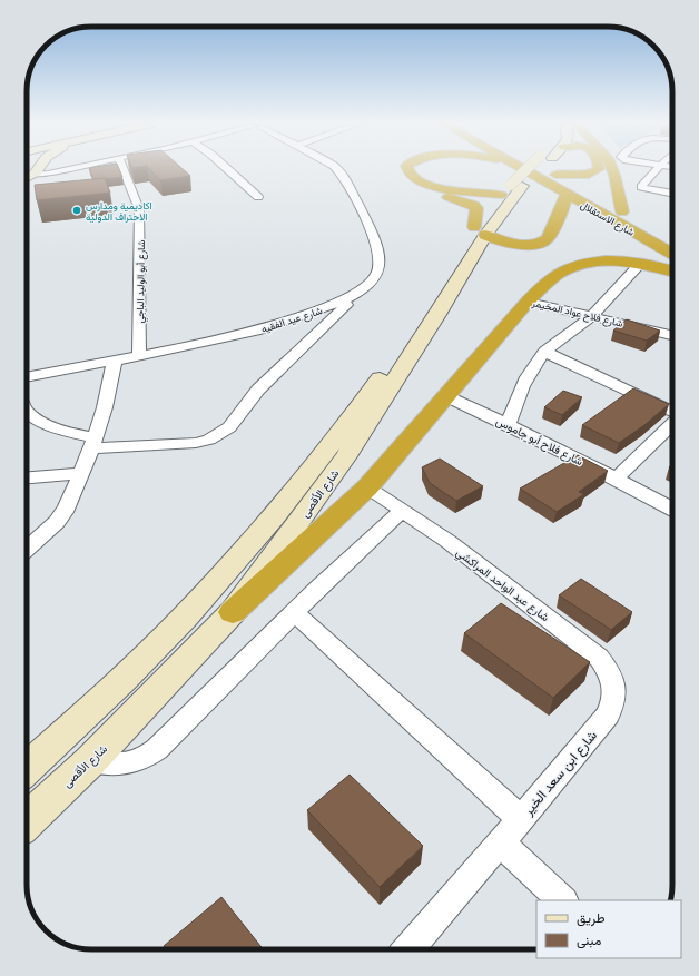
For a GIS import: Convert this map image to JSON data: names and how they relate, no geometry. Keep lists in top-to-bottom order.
{
  "streets": {
    "highway": ["شارع الاستقلال"],
    "main road": ["شارع الأقصى"],
    "street": [
      "شارع أبو الوليد الباجي",
      "شارع فلاح عواد المخيمر",
      "شارع عيد الفقيه",
      "شارع فلاح أبو جاموس",
      "شارع عبد الواحد المراكشي",
      "شارع ابن سعد الخير"
    ]
  },
  "crossings": [
    ["شارع الاستقلال", "شارع الأقصى"],
    ["شارع أبو الوليد الباجي", "شارع عيد الفقيه"],
    ["شارع عبد الواحد المراكشي", "شارع ابن سعد الخير"]
  ],
  "places": ["اكاديمية ومدارس الاحتراف الدولية"],
  "legend": ["طريق", "مبنى"]
}
